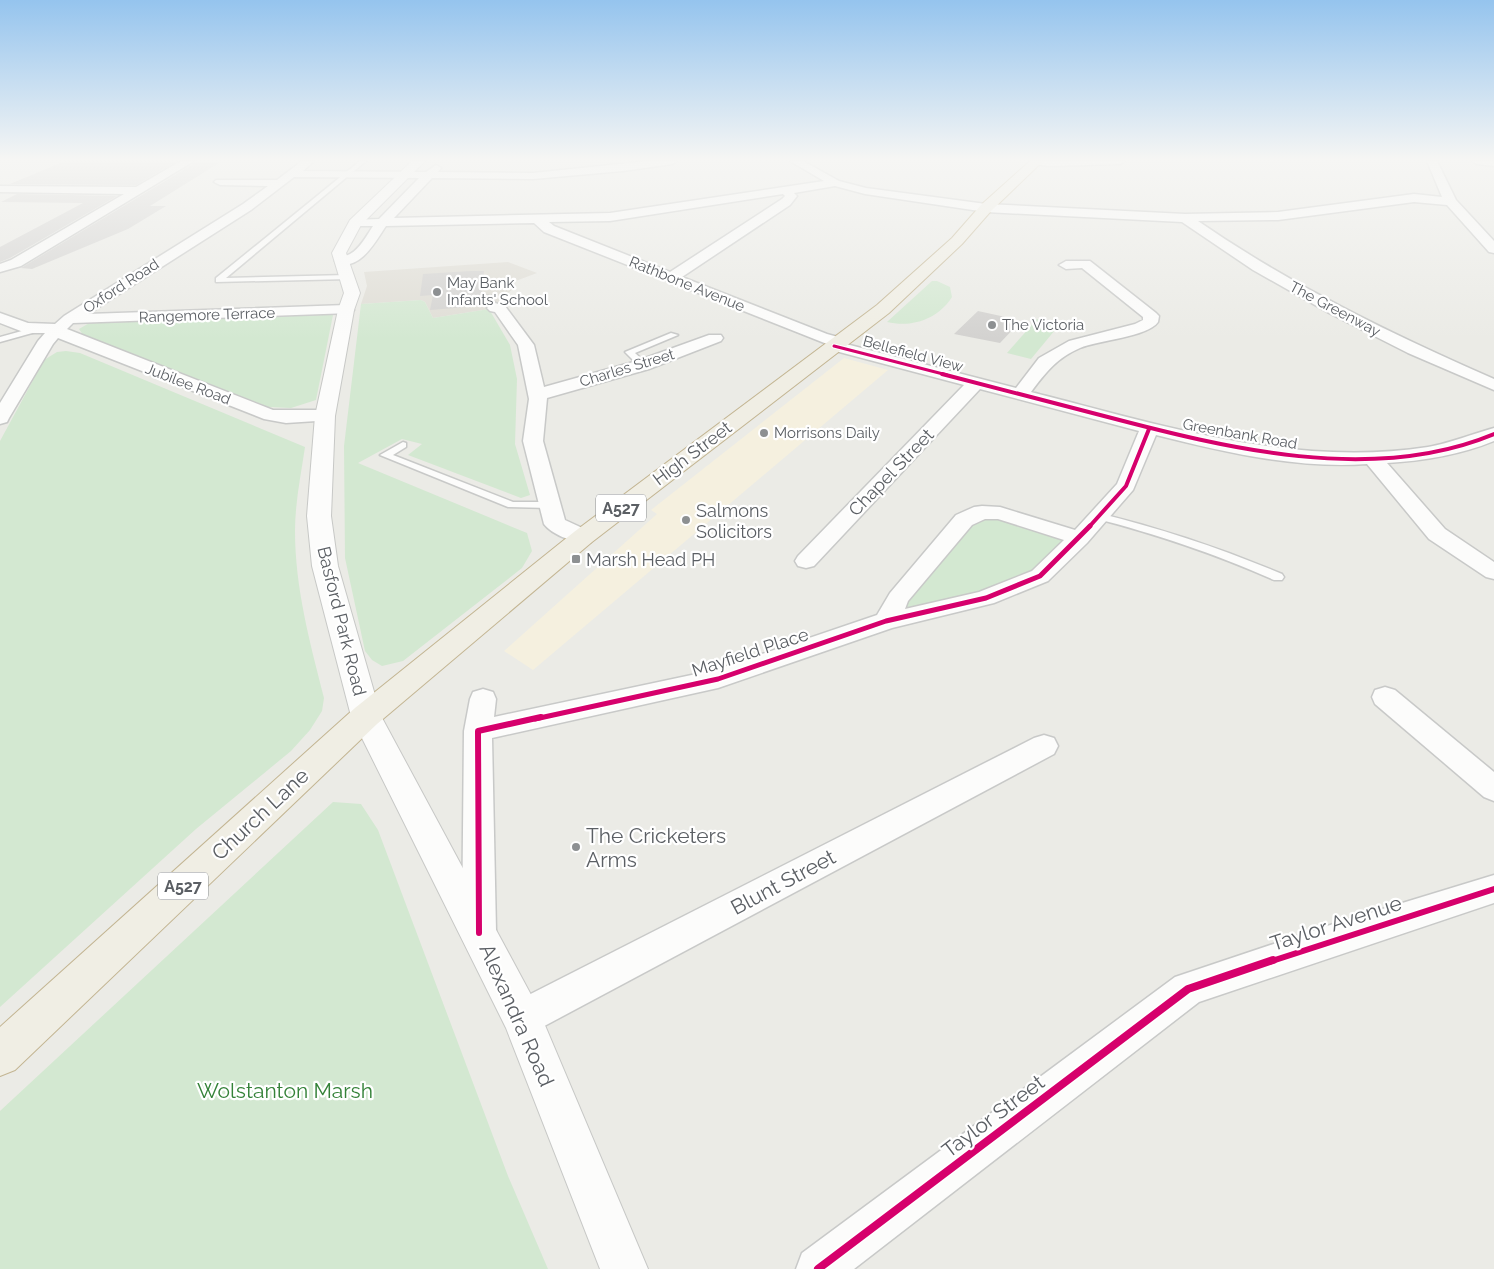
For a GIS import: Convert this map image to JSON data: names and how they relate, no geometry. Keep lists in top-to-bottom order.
{
  "streets": {
    "highway": ["High Street", "A527", "Church Lane"],
    "main road": ["Basford Park Road", "Alexandra Road"],
    "street": [
      "Rathbone Avenue",
      "Oxford Road",
      "The Greenway",
      "Rangemore Terrace",
      "Bellefield View",
      "Charles Street",
      "Jubilee Road",
      "Greenbank Road",
      "Chapel Street",
      "Mayfield Place",
      "Blunt Street",
      "Taylor Avenue",
      "Taylor Street"
    ]
  },
  "crossings": [
    ["Rathbone Avenue", "Bellefield View"],
    ["Rathbone Avenue", "High Street"],
    ["Oxford Road", "Rangemore Terrace"],
    ["Oxford Road", "Jubilee Road"],
    ["Rangemore Terrace", "Jubilee Road"],
    ["Rangemore Terrace", "Basford Park Road"],
    ["Bellefield View", "Greenbank Road"],
    ["Bellefield View", "High Street"],
    ["Bellefield View", "Chapel Street"],
    ["Jubilee Road", "Basford Park Road"],
    ["Greenbank Road", "Chapel Street"],
    ["Greenbank Road", "Mayfield Place"],
    ["High Street", "Basford Park Road"],
    ["High Street", "Church Lane"],
    ["High Street", "Alexandra Road"],
    ["Basford Park Road", "Church Lane"],
    ["Basford Park Road", "Alexandra Road"],
    ["Church Lane", "Alexandra Road"],
    ["Blunt Street", "Alexandra Road"],
    ["Taylor Avenue", "Taylor Street"]
  ],
  "parks": ["Wolstanton Marsh"],
  "places": {
    "other": [
      "May Bank Infants' School",
      "The Victoria",
      "Morrisons Daily",
      "Salmons Solicitors",
      "The Cricketers Arms"
    ],
    "transit": ["Marsh Head PH"]
  }
}
